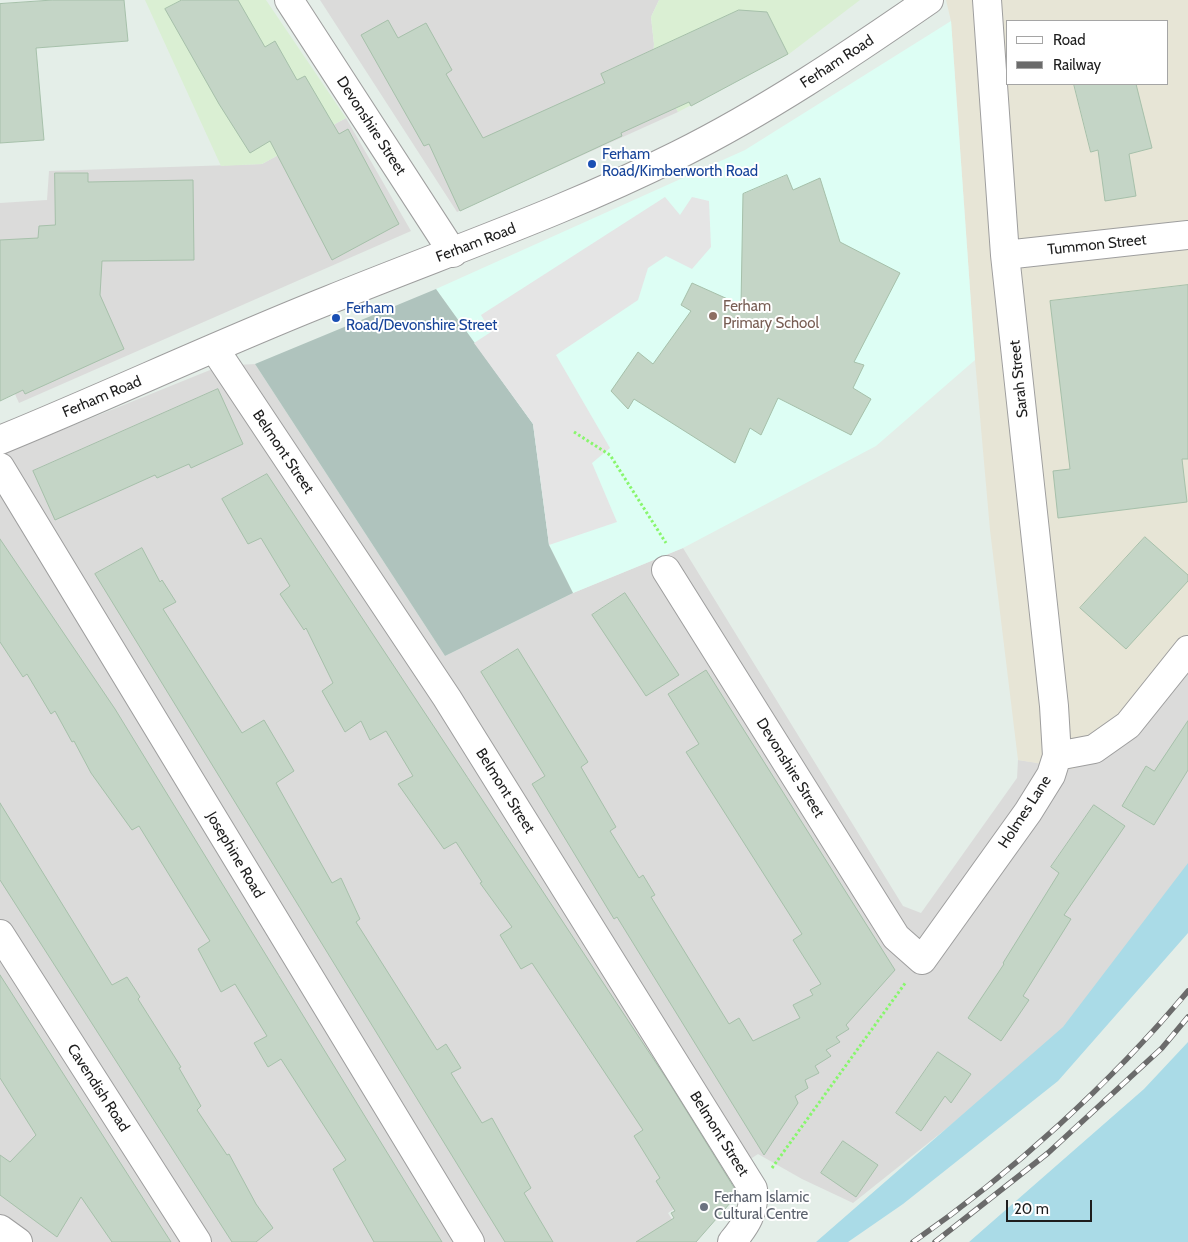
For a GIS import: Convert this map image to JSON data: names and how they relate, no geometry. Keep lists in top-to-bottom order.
{
  "streets": {
    "street": [
      "Ferham Road",
      "Devonshire Street",
      "Tummon Street",
      "Sarah Street",
      "Belmont Street",
      "Holmes Lane",
      "Josephine Road",
      "Cavendish Road"
    ]
  },
  "crossings": [
    ["Ferham Road", "Devonshire Street"],
    ["Ferham Road", "Belmont Street"],
    ["Devonshire Street", "Holmes Lane"],
    ["Tummon Street", "Sarah Street"],
    ["Sarah Street", "Holmes Lane"]
  ],
  "places": [
    "Ferham Road/Kimberworth Road",
    "Ferham Primary School",
    "Ferham Road/Devonshire Street",
    "Ferham Islamic Cultural Centre"
  ],
  "legend": ["Road", "Railway"],
  "scale_bar": "20 m"
}
